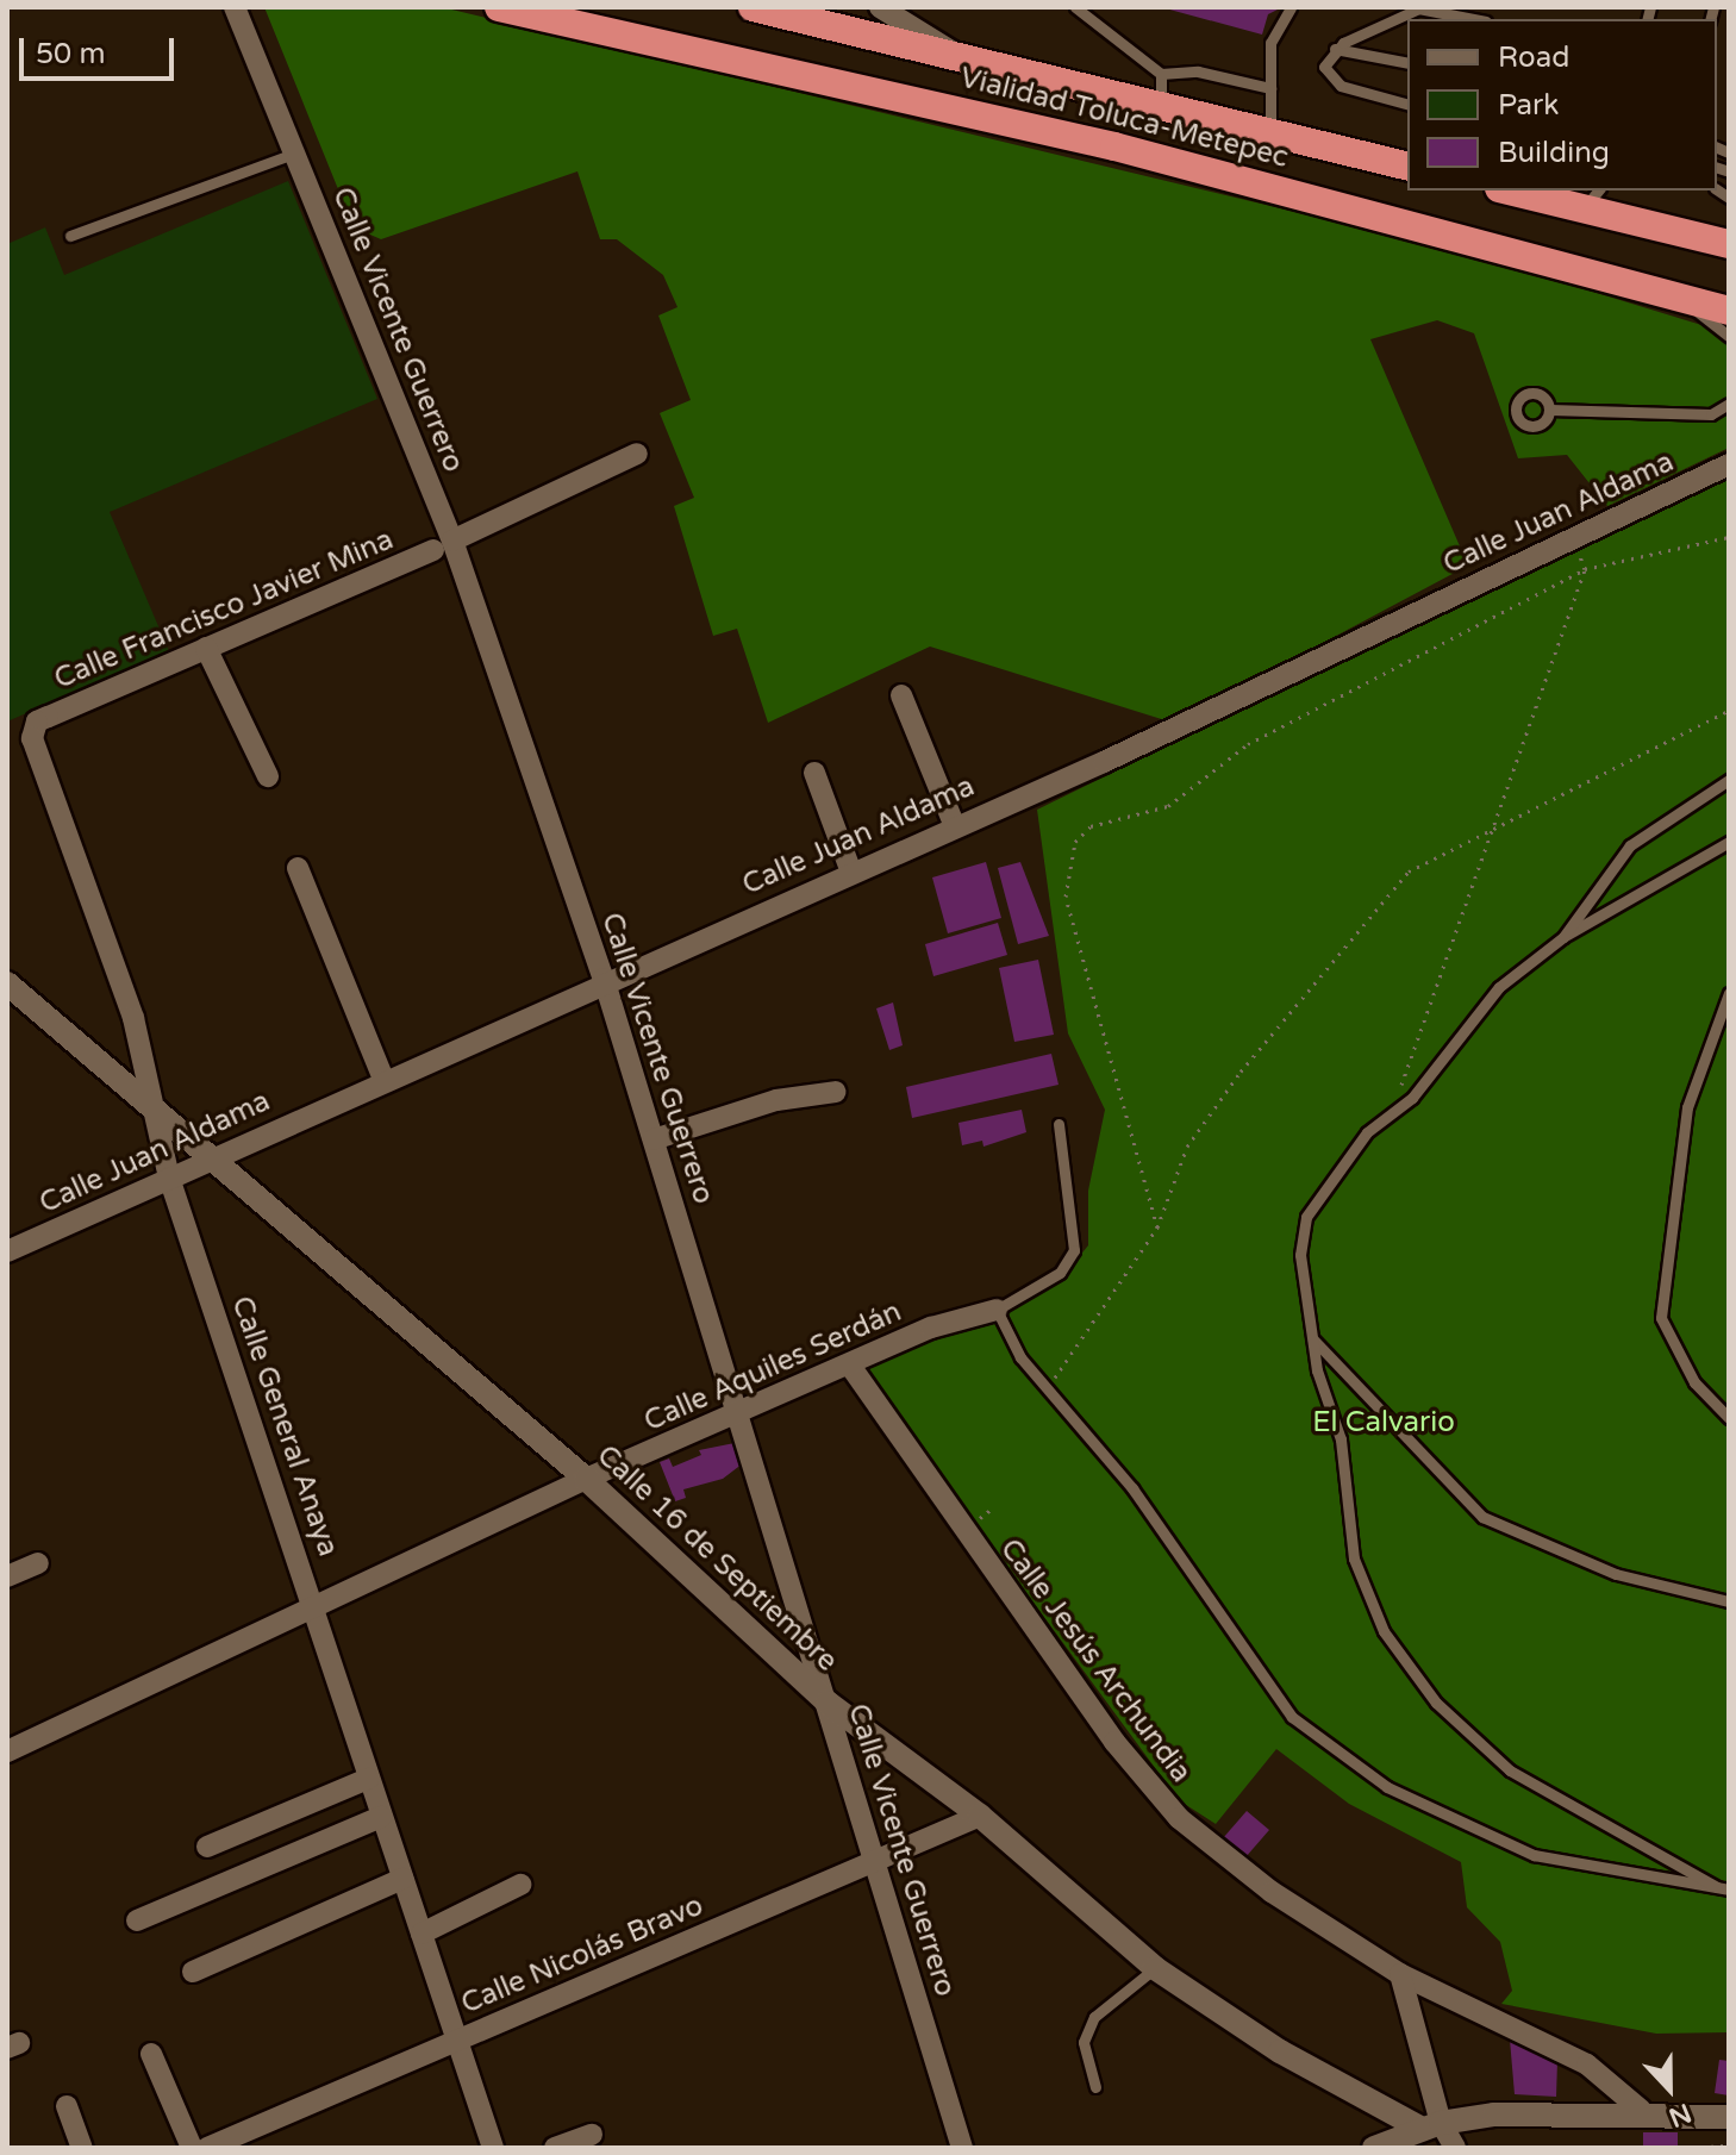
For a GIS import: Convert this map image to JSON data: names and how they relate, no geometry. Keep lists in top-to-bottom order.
{
  "streets": {
    "highway": ["Vialidad Toluca-Metepec"],
    "street": [
      "Calle Vicente Guerrero",
      "Calle Juan Aldama",
      "Calle Francisco Javier Mina",
      "Calle Aquiles Serdán",
      "Calle General Anaya",
      "Calle 16 de Septiembre",
      "Calle Jesús Archundia",
      "Calle Nicolás Bravo"
    ]
  },
  "crossings": [
    ["Calle Vicente Guerrero", "Calle Juan Aldama"],
    ["Calle Vicente Guerrero", "Calle Francisco Javier Mina"],
    ["Calle Vicente Guerrero", "Calle Aquiles Serdán"],
    ["Calle Vicente Guerrero", "Calle 16 de Septiembre"],
    ["Calle Vicente Guerrero", "Calle Nicolás Bravo"],
    ["Calle Juan Aldama", "Calle General Anaya"],
    ["Calle Juan Aldama", "Calle 16 de Septiembre"],
    ["Calle Francisco Javier Mina", "Calle General Anaya"],
    ["Calle Aquiles Serdán", "Calle General Anaya"],
    ["Calle Aquiles Serdán", "Calle 16 de Septiembre"],
    ["Calle Aquiles Serdán", "Calle Jesús Archundia"],
    ["Calle General Anaya", "Calle 16 de Septiembre"],
    ["Calle General Anaya", "Calle Nicolás Bravo"],
    ["Calle 16 de Septiembre", "Calle Nicolás Bravo"]
  ],
  "parks": ["El Calvario"],
  "legend": ["Road", "Park", "Building"],
  "scale_bar": "50 m",
  "north": "bottom"
}
